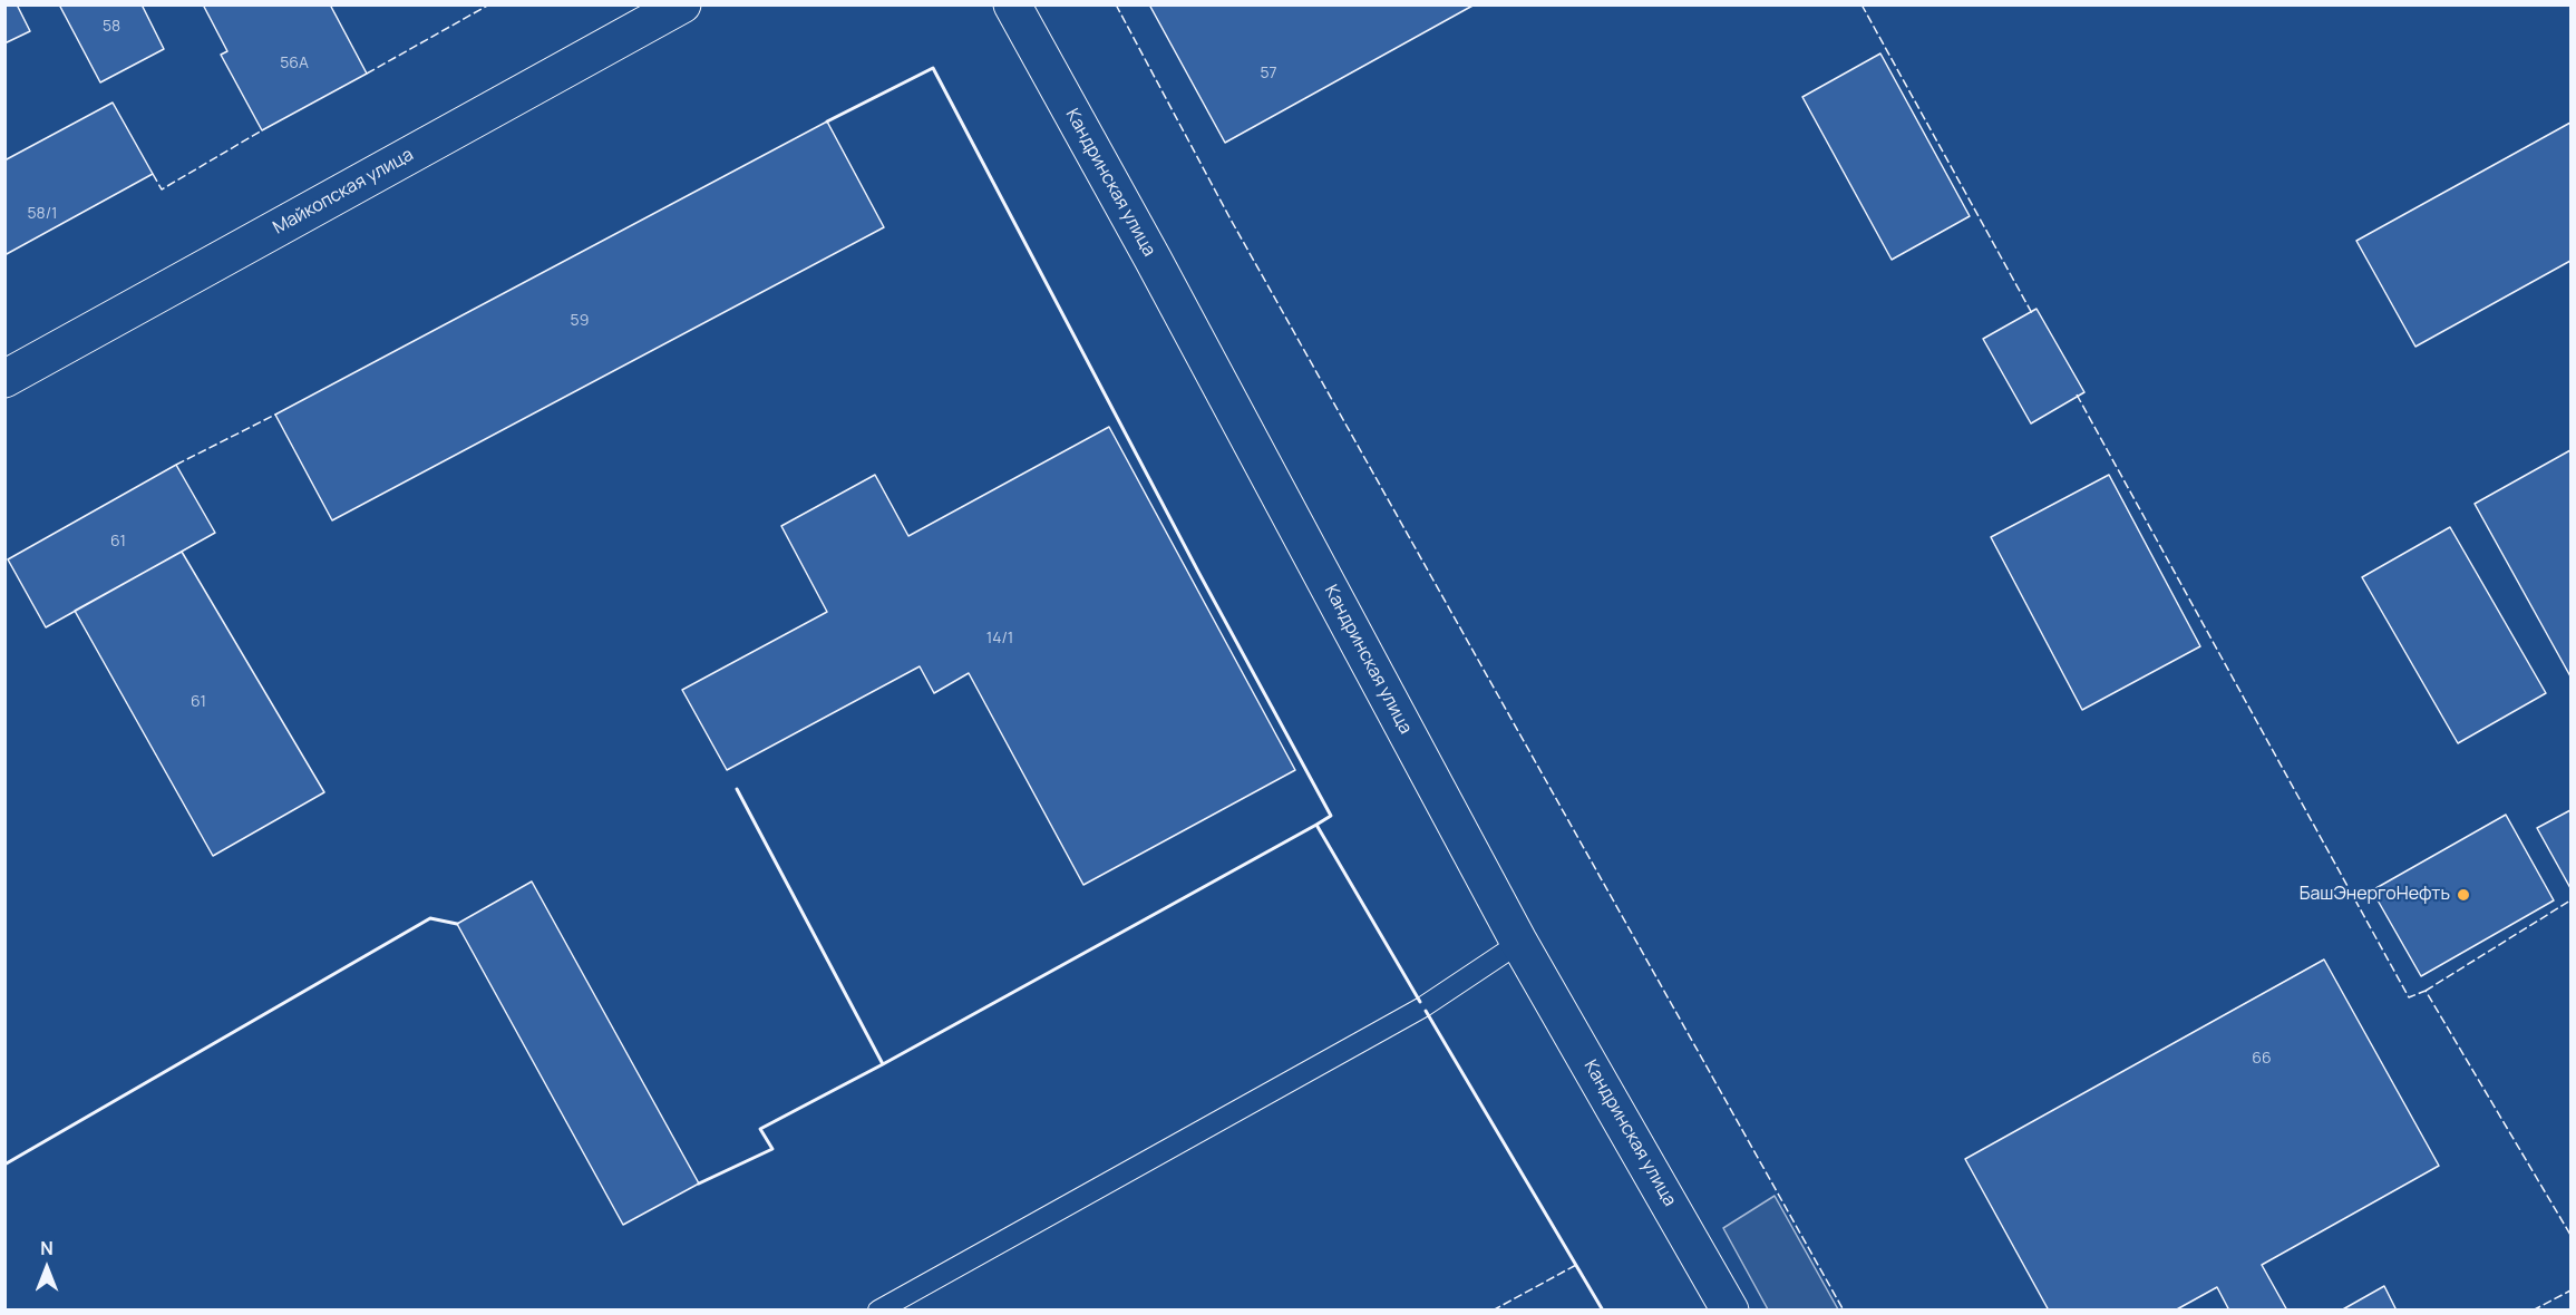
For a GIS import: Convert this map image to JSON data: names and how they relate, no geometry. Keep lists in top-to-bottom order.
{
  "streets": {
    "street": ["Кандринская улица", "Майкопская улица"]
  },
  "places": ["БашЭнергоНефть"],
  "house_numbers": [
    "58",
    "56А",
    "57",
    "58/1",
    "59",
    "61",
    "14/1",
    "61",
    "66"
  ],
  "north": "top"
}
